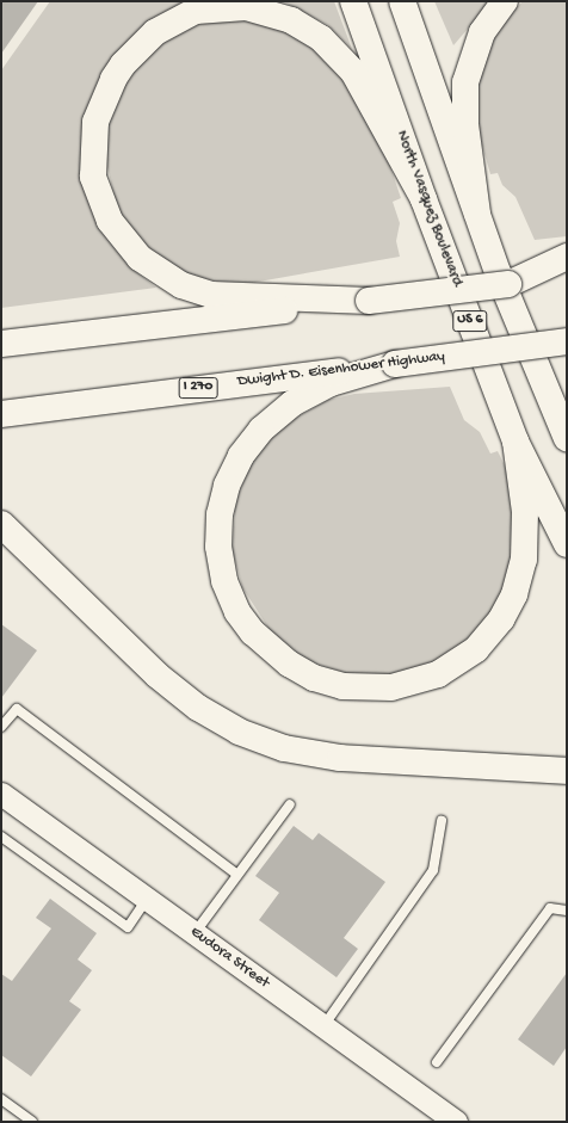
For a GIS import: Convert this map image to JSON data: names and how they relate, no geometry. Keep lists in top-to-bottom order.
{
  "streets": {
    "highway": [
      "North Vasquez Boulevard",
      "US 6",
      "Dwight D. Eisenhower Highway",
      "I 270"
    ],
    "street": ["Eudora Street"]
  }
}
